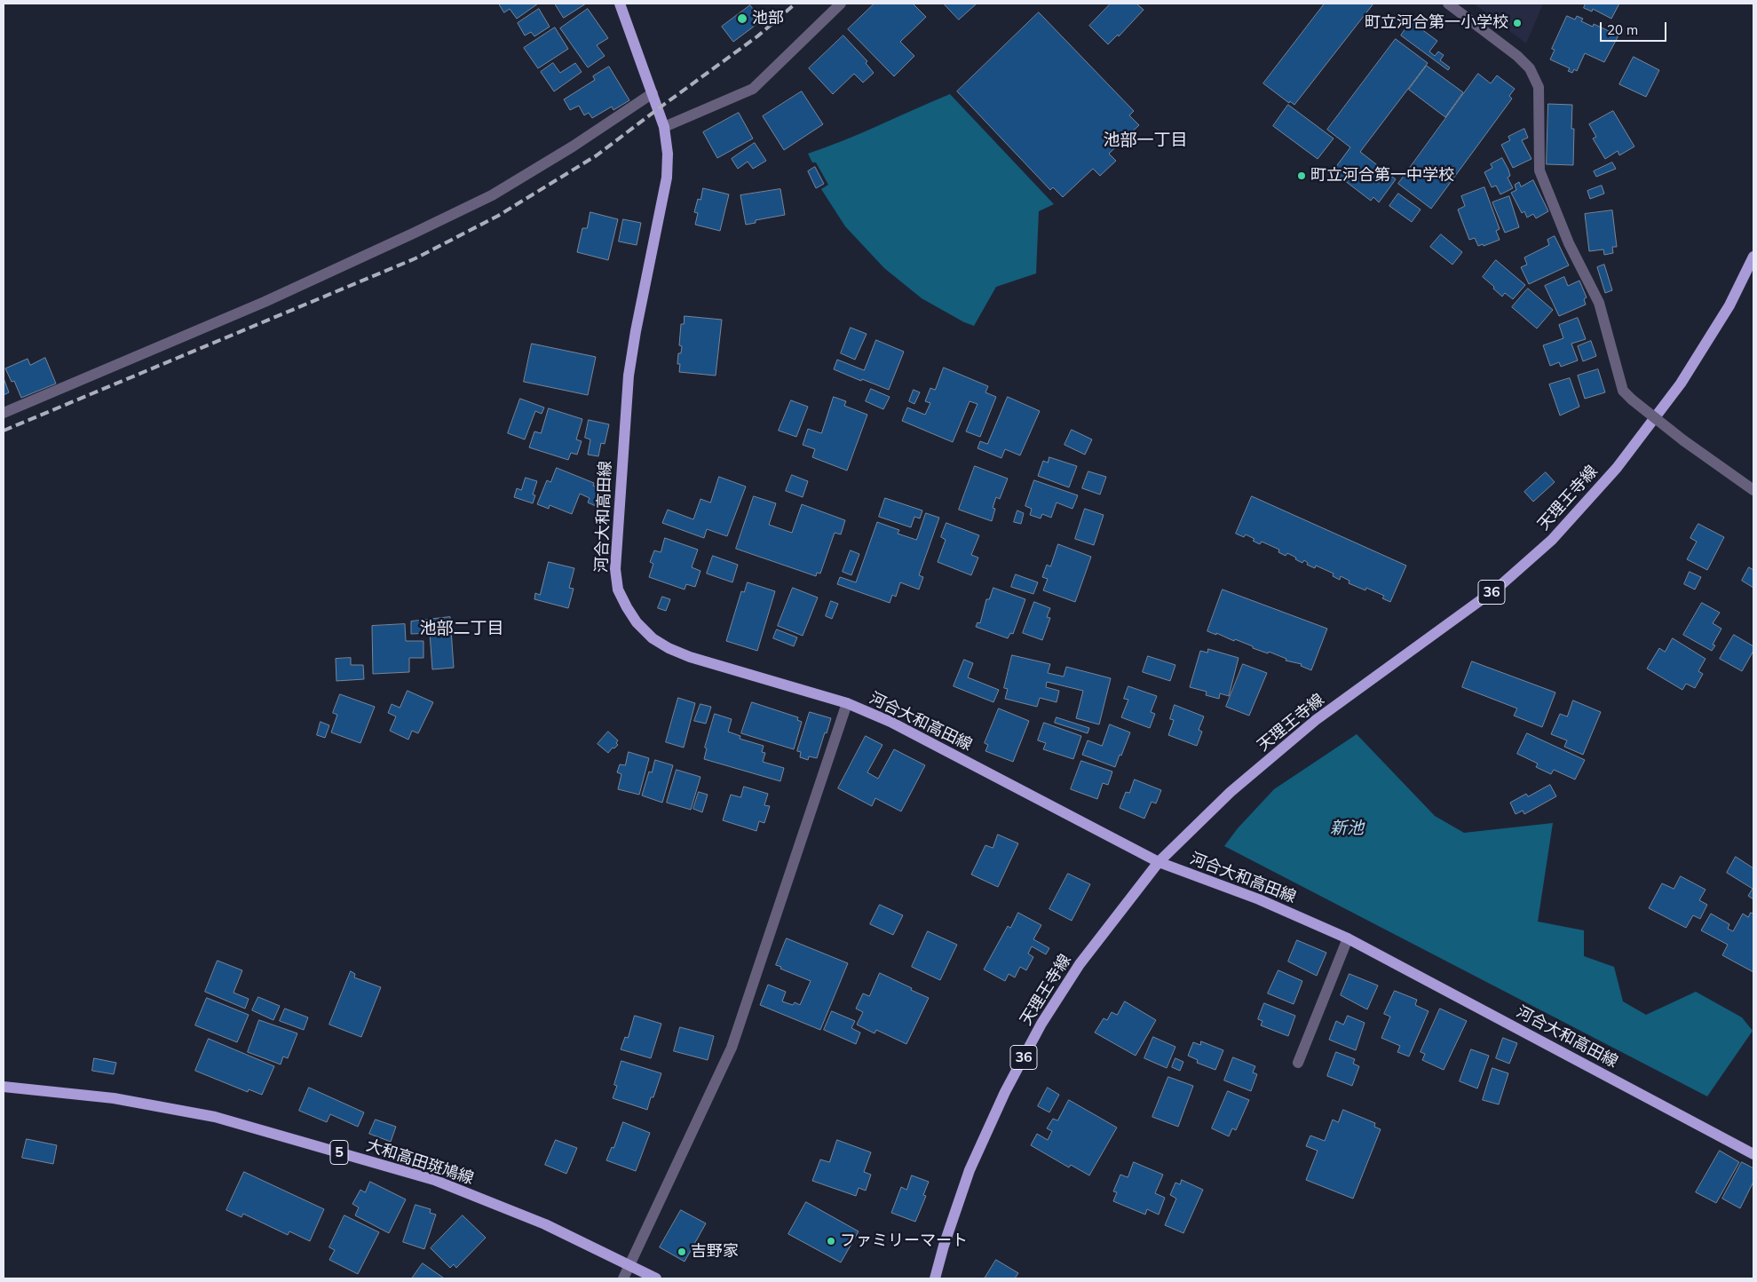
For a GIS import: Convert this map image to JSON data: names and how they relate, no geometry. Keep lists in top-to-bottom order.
{
  "streets": {
    "main road": [
      "天理王寺線",
      "河合大和高田線",
      "36",
      "5",
      "大和高田斑鳩線"
    ]
  },
  "crossings": [
    ["天理王寺線", "河合大和高田線"]
  ],
  "districts": ["池部一丁目", "池部二丁目"],
  "water": ["新池"],
  "places": [
    "池部",
    "町立河合第一小学校",
    "町立河合第一中学校",
    "ファミリーマート",
    "吉野家"
  ],
  "scale_bar": "20 m"
}
